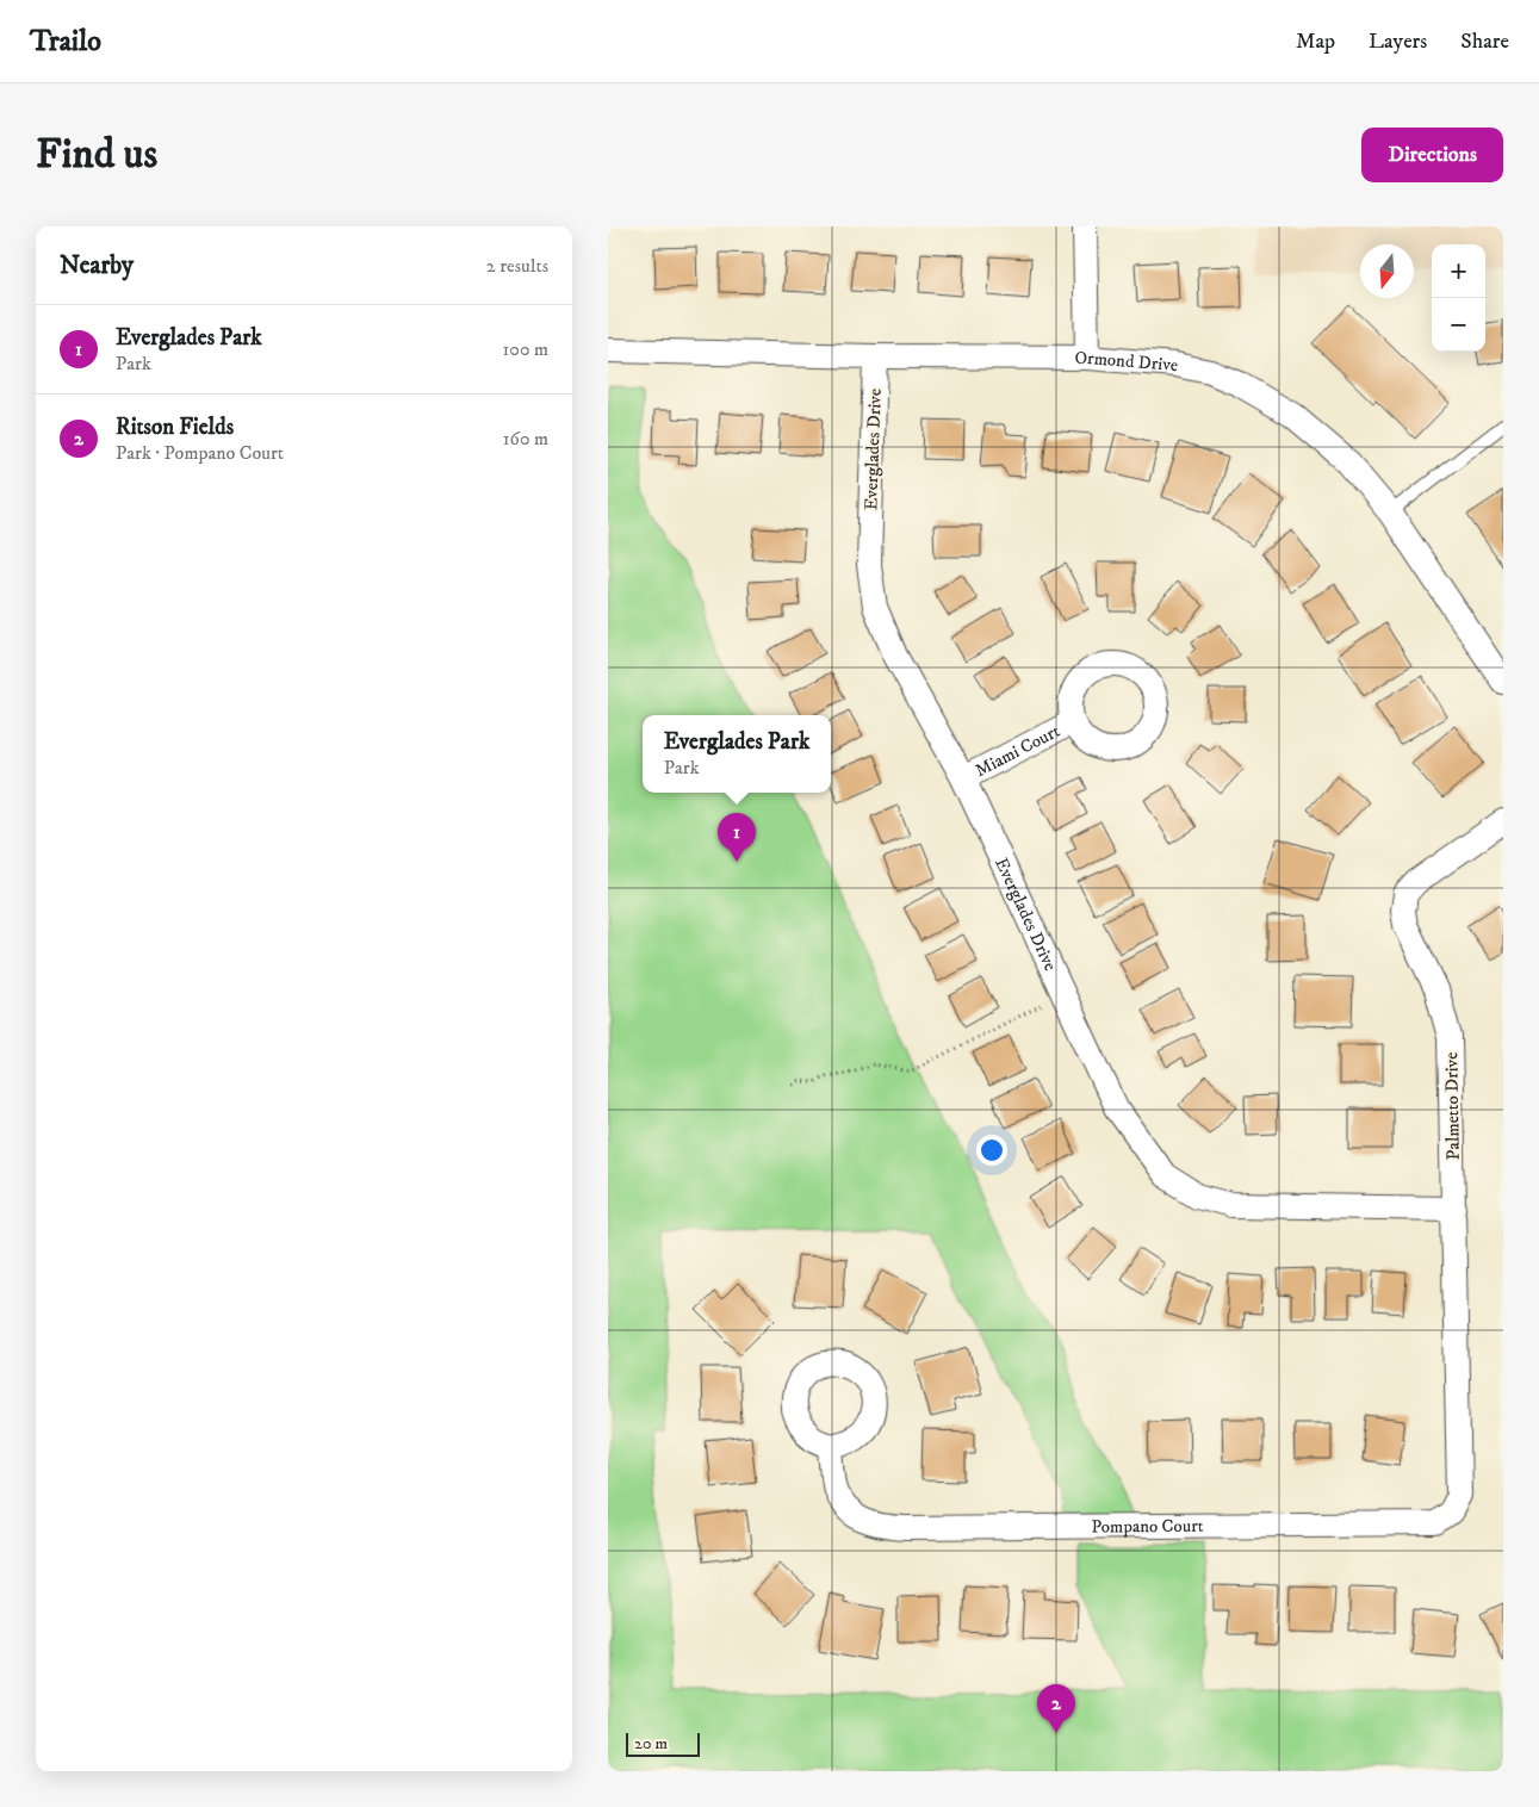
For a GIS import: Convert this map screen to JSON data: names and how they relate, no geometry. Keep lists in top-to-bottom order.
{
  "streets": {
    "street": [
      "Ormond Drive",
      "Everglades Drive",
      "Miami Court",
      "Palmetto Drive",
      "Pompano Court"
    ]
  },
  "crossings": [
    ["Ormond Drive", "Everglades Drive"],
    ["Everglades Drive", "Miami Court"],
    ["Everglades Drive", "Palmetto Drive"],
    ["Palmetto Drive", "Pompano Court"]
  ],
  "scale_bar": "20 m",
  "north": "bottom",
  "page": {
    "header": "Trailo",
    "nav": ["Map", "Layers", "Share"],
    "buttons": "Directions",
    "title": "Find us",
    "heading": ["Nearby", "2 results"],
    "map_buttons": ["+", "−"],
    "list": [
      {
        "mark": "1",
        "name": "Everglades Park",
        "note": "Park",
        "value": "100 m"
      },
      {
        "mark": "2",
        "name": "Ritson Fields",
        "note": "Park · Pompano Court",
        "value": "160 m"
      }
    ],
    "popup": ["Everglades Park", "Park"],
    "pins": ["1", "2"],
    "scale": "20 m"
  }
}
